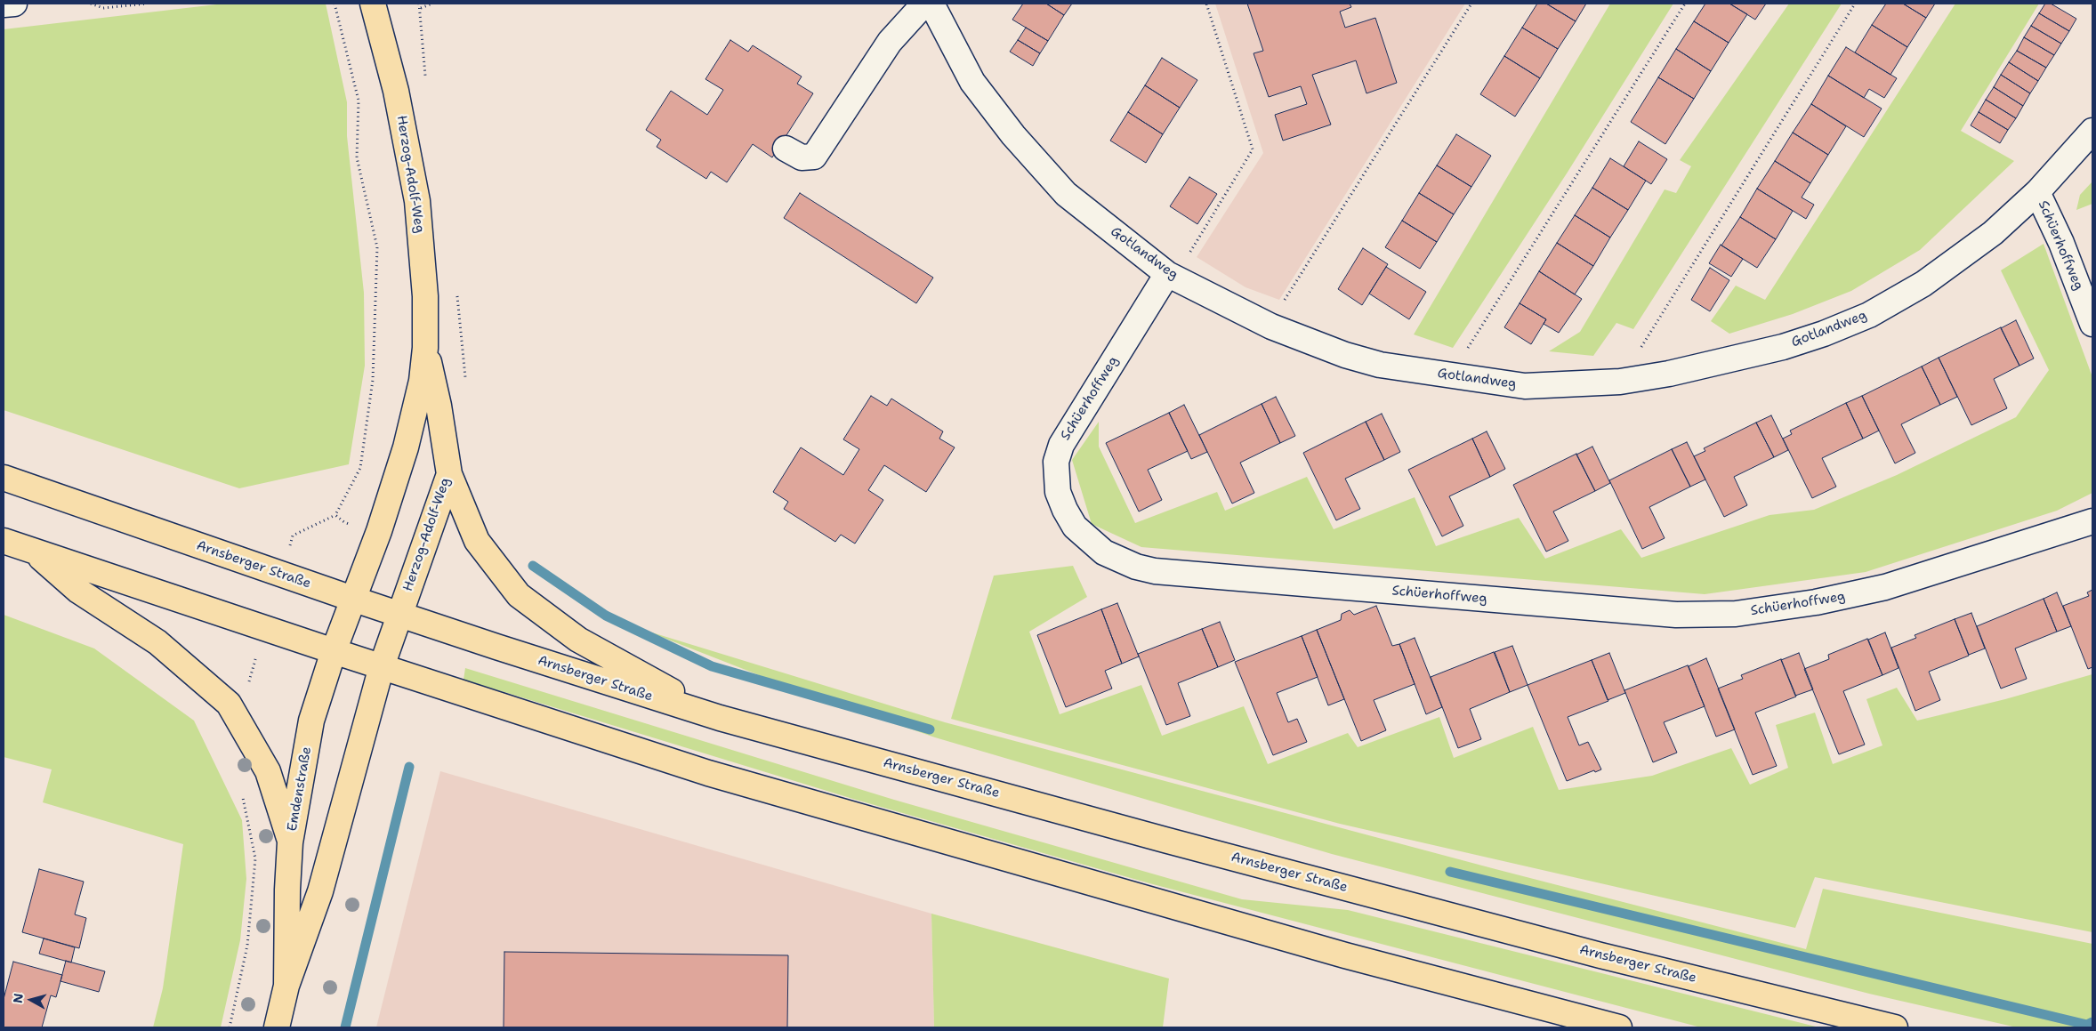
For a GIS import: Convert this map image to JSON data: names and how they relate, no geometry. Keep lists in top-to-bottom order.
{
  "streets": {
    "main road": ["Herzog-Adolf-Weg", "Arnsberger Straße", "Emdenstraße"],
    "street": ["Schüerhoffweg", "Gotlandweg"]
  },
  "crossings": [
    ["Herzog-Adolf-Weg", "Arnsberger Straße"],
    ["Herzog-Adolf-Weg", "Emdenstraße"],
    ["Schüerhoffweg", "Gotlandweg"],
    ["Arnsberger Straße", "Emdenstraße"]
  ],
  "north": "left"
}
